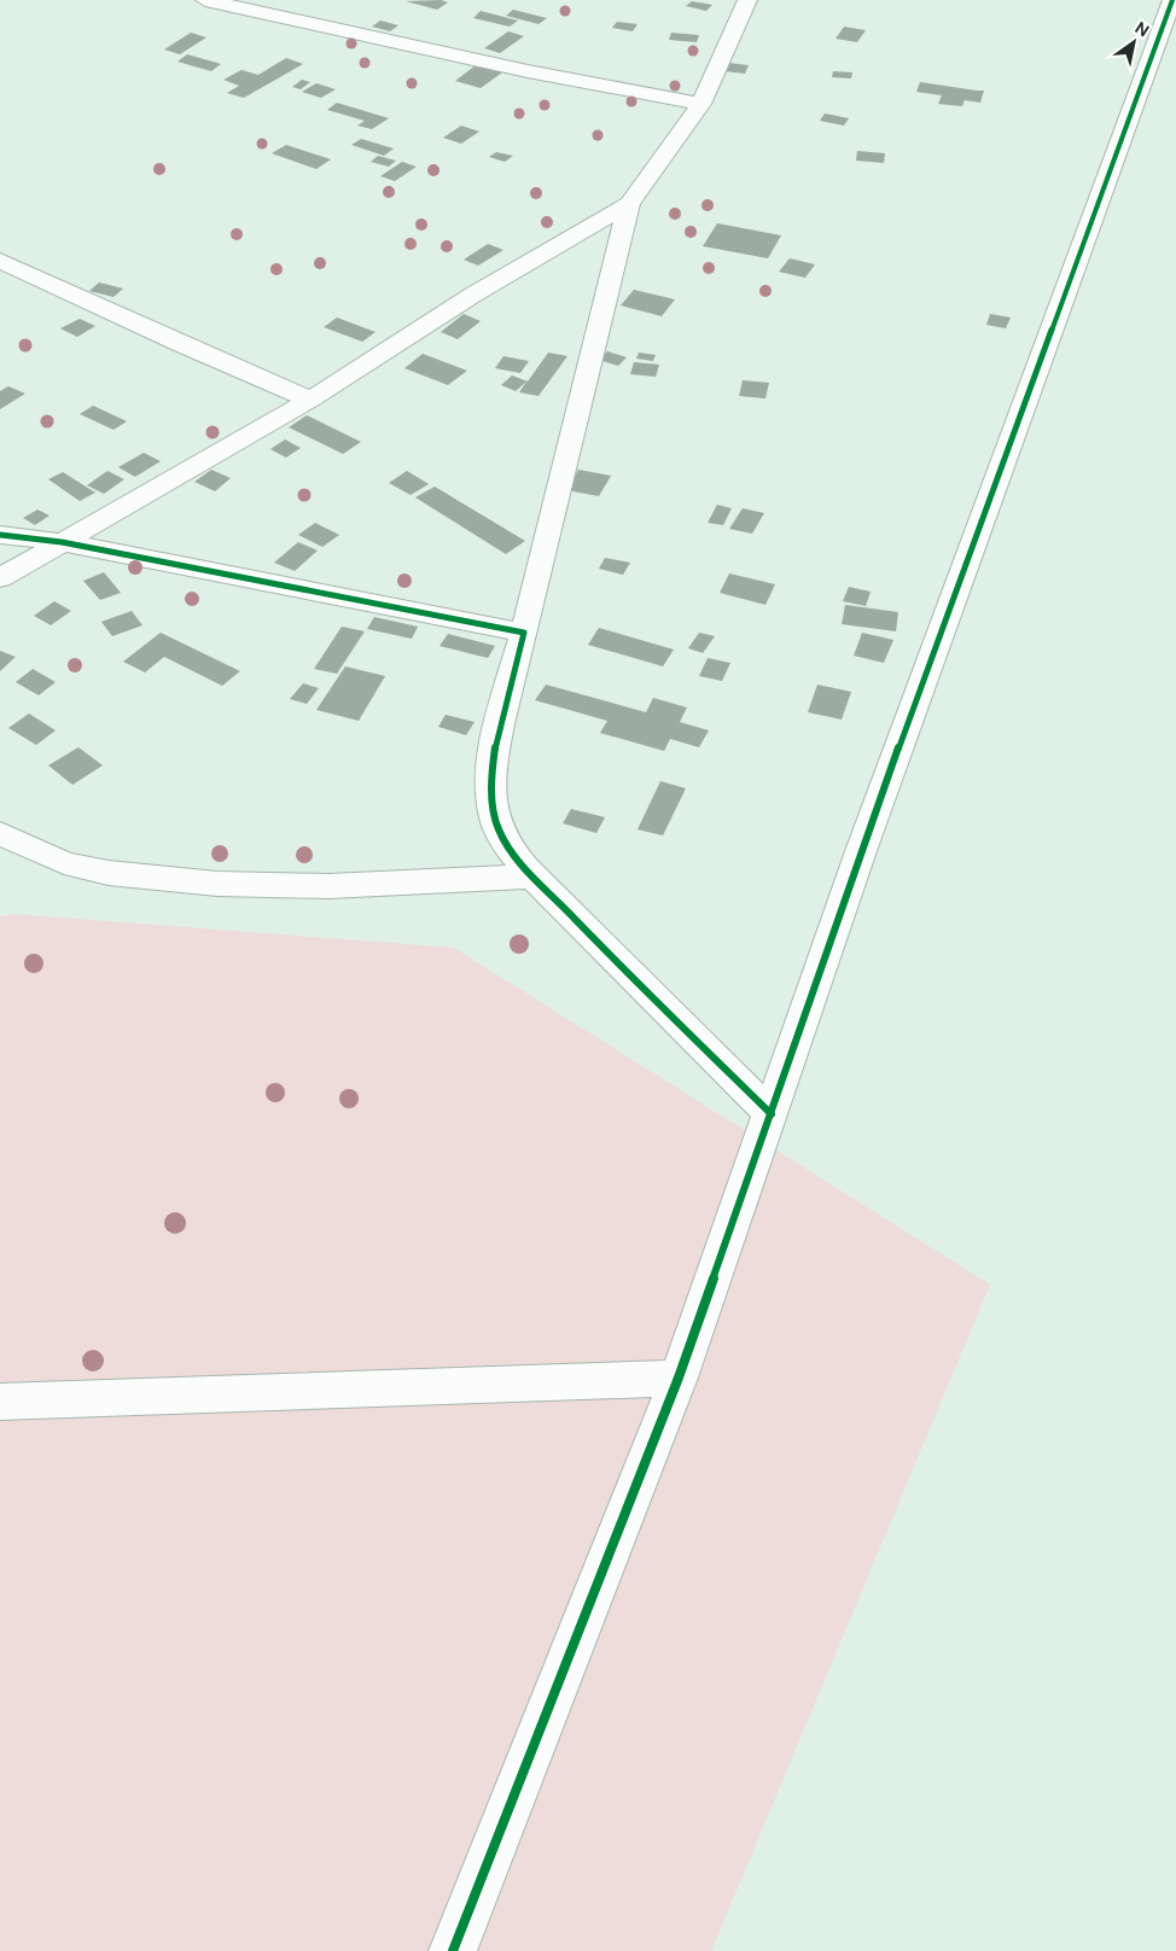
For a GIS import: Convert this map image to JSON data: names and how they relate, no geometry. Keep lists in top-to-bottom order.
{
  "north": "top right"
}
